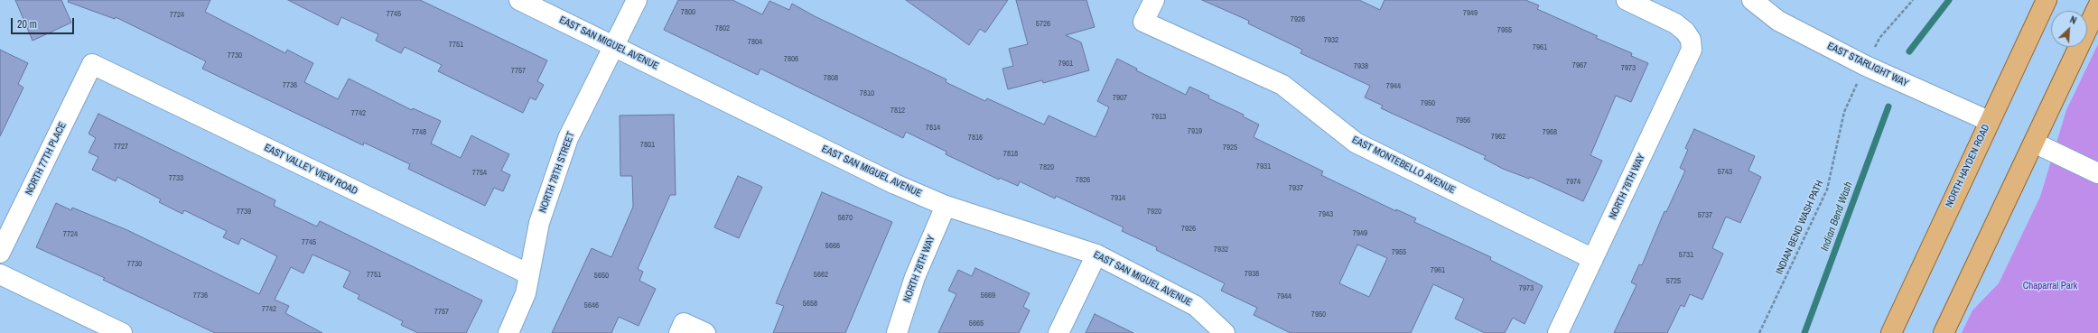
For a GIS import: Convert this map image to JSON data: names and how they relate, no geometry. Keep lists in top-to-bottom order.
{
  "streets": {
    "main road": ["NORTH HAYDEN ROAD"],
    "street": [
      "EAST SAN MIGUEL AVENUE",
      "EAST STARLIGHT WAY",
      "NORTH 77TH PLACE",
      "EAST MONTEBELLO AVENUE",
      "EAST VALLEY VIEW ROAD",
      "NORTH 78TH STREET",
      "NORTH 79TH WAY",
      "NORTH 78TH WAY"
    ],
    "path": ["INDIAN BEND WASH PATH"]
  },
  "crossings": [
    ["EAST SAN MIGUEL AVENUE", "NORTH 78TH STREET"],
    ["EAST SAN MIGUEL AVENUE", "NORTH 78TH WAY"],
    ["EAST STARLIGHT WAY", "NORTH HAYDEN ROAD"],
    ["NORTH 77TH PLACE", "EAST VALLEY VIEW ROAD"],
    ["EAST MONTEBELLO AVENUE", "NORTH 79TH WAY"],
    ["EAST VALLEY VIEW ROAD", "NORTH 78TH STREET"]
  ],
  "water": ["Indian Bend Wash"],
  "parks": ["Chaparral Park"],
  "house_numbers": [
    "7800",
    "7949",
    "7745",
    "7724",
    "7926",
    "5726",
    "7802",
    "7955",
    "7932",
    "7804",
    "7751",
    "7961",
    "7730",
    "7806",
    "7901",
    "7967",
    "7938",
    "7973",
    "7757",
    "7808",
    "7736",
    "7944",
    "7810",
    "7907",
    "7950",
    "7812",
    "7742",
    "7913",
    "7956",
    "7814",
    "7919",
    "7748",
    "7968",
    "7962",
    "7816",
    "7801",
    "7727",
    "7925",
    "7818",
    "7931",
    "7820",
    "5743",
    "7754",
    "7733",
    "7826",
    "7974",
    "7937",
    "7914",
    "7739",
    "7920",
    "7943",
    "5737",
    "5670",
    "7926",
    "7949",
    "7724",
    "7745",
    "5666",
    "7932",
    "7955",
    "5731",
    "7730",
    "7961",
    "7938",
    "7751",
    "5662",
    "5650",
    "5725",
    "7973",
    "7736",
    "5669",
    "7944",
    "5658",
    "5646",
    "7742",
    "7757",
    "7950",
    "5665"
  ],
  "scale_bar": "20 m",
  "north": "top right"
}
